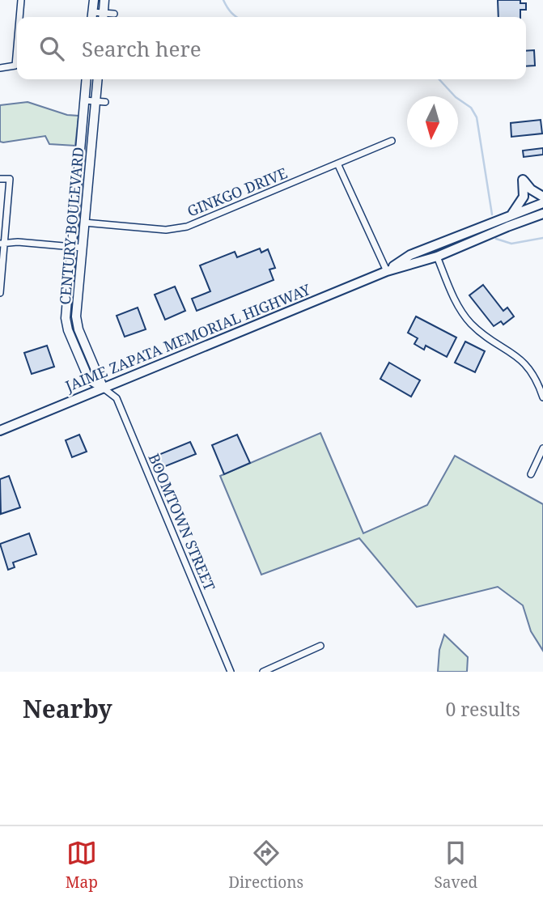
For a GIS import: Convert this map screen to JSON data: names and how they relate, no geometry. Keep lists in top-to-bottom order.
{
  "streets": {
    "main road": ["JAIME ZAPATA MEMORIAL HIGHWAY"],
    "street": ["GINKGO DRIVE", "CENTURY BOULEVARD", "BOOMTOWN STREET"]
  },
  "crossings": [
    ["GINKGO DRIVE", "CENTURY BOULEVARD"],
    ["CENTURY BOULEVARD", "JAIME ZAPATA MEMORIAL HIGHWAY"],
    ["CENTURY BOULEVARD", "BOOMTOWN STREET"],
    ["JAIME ZAPATA MEMORIAL HIGHWAY", "BOOMTOWN STREET"]
  ],
  "north": "bottom",
  "page": {
    "search": "Search here",
    "heading": ["Nearby", "0 results"],
    "nav": ["Map", "Directions", "Saved"]
  }
}
